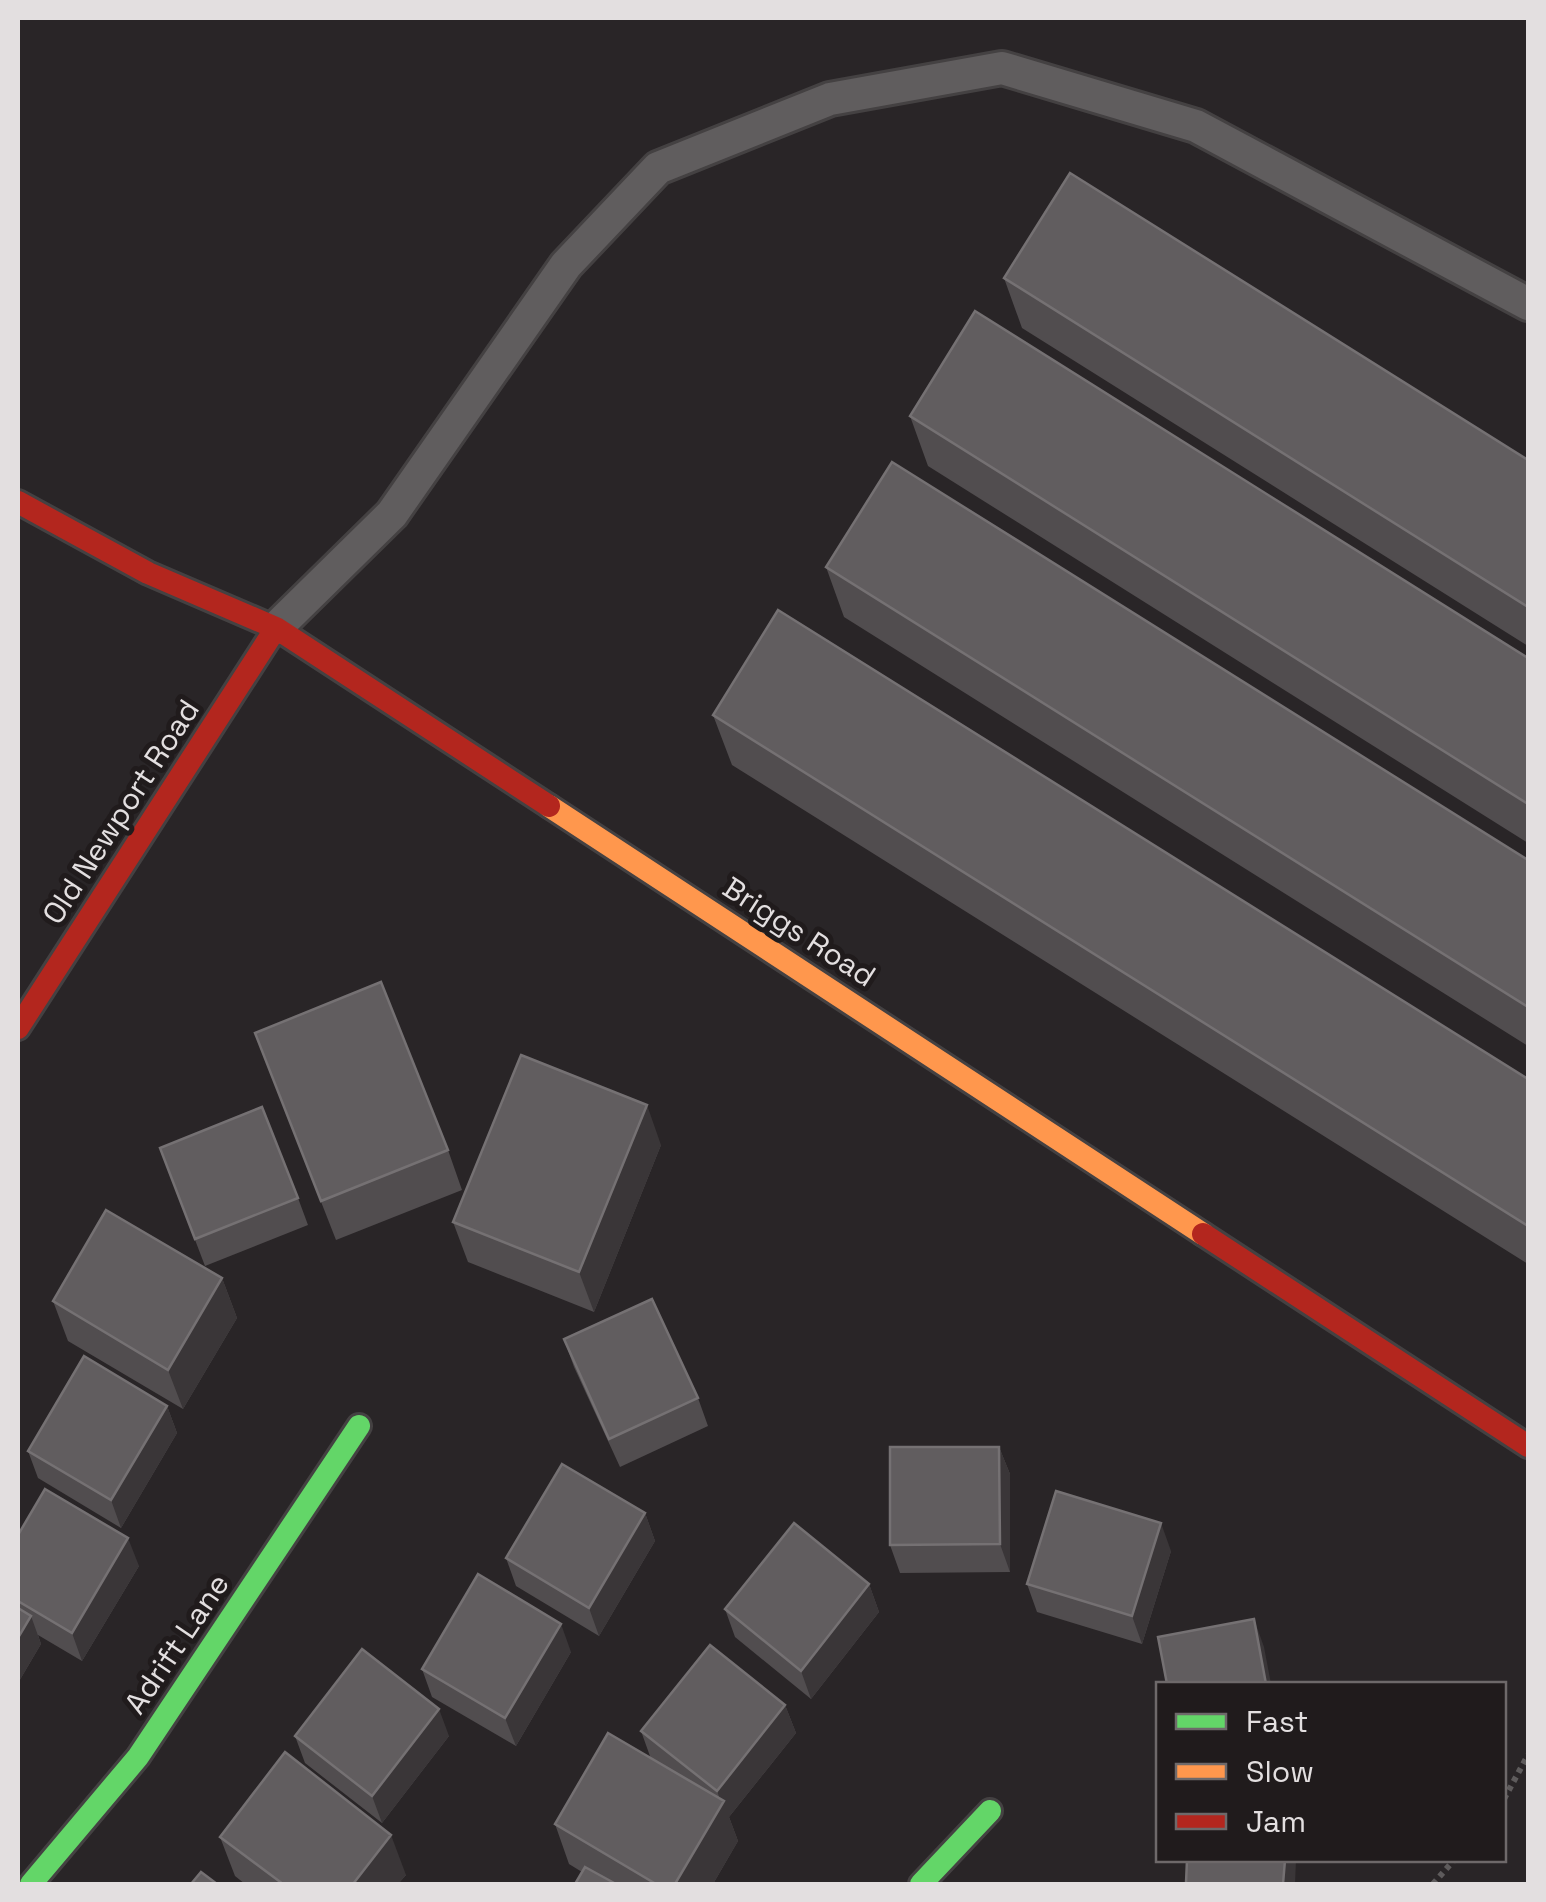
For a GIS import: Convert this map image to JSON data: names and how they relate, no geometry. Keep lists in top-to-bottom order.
{
  "streets": {
    "main road": ["Old Newport Road", "Briggs Road", "Adrift Lane"]
  },
  "crossings": [
    ["Old Newport Road", "Briggs Road"]
  ],
  "legend": ["Fast", "Slow", "Jam"]
}
